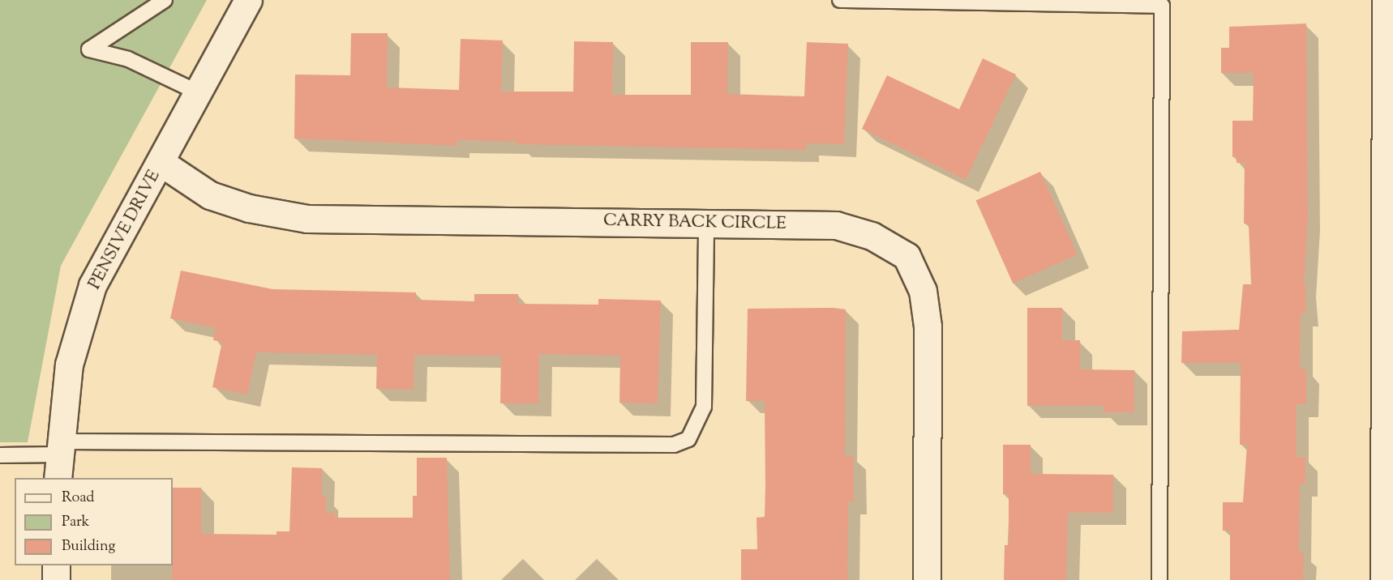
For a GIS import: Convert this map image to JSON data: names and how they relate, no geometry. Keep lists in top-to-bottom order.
{
  "streets": {
    "street": ["CARRY BACK CIRCLE", "PENSIVE DRIVE"]
  },
  "crossings": [
    ["CARRY BACK CIRCLE", "PENSIVE DRIVE"]
  ],
  "legend": ["Road", "Park", "Building"]
}
